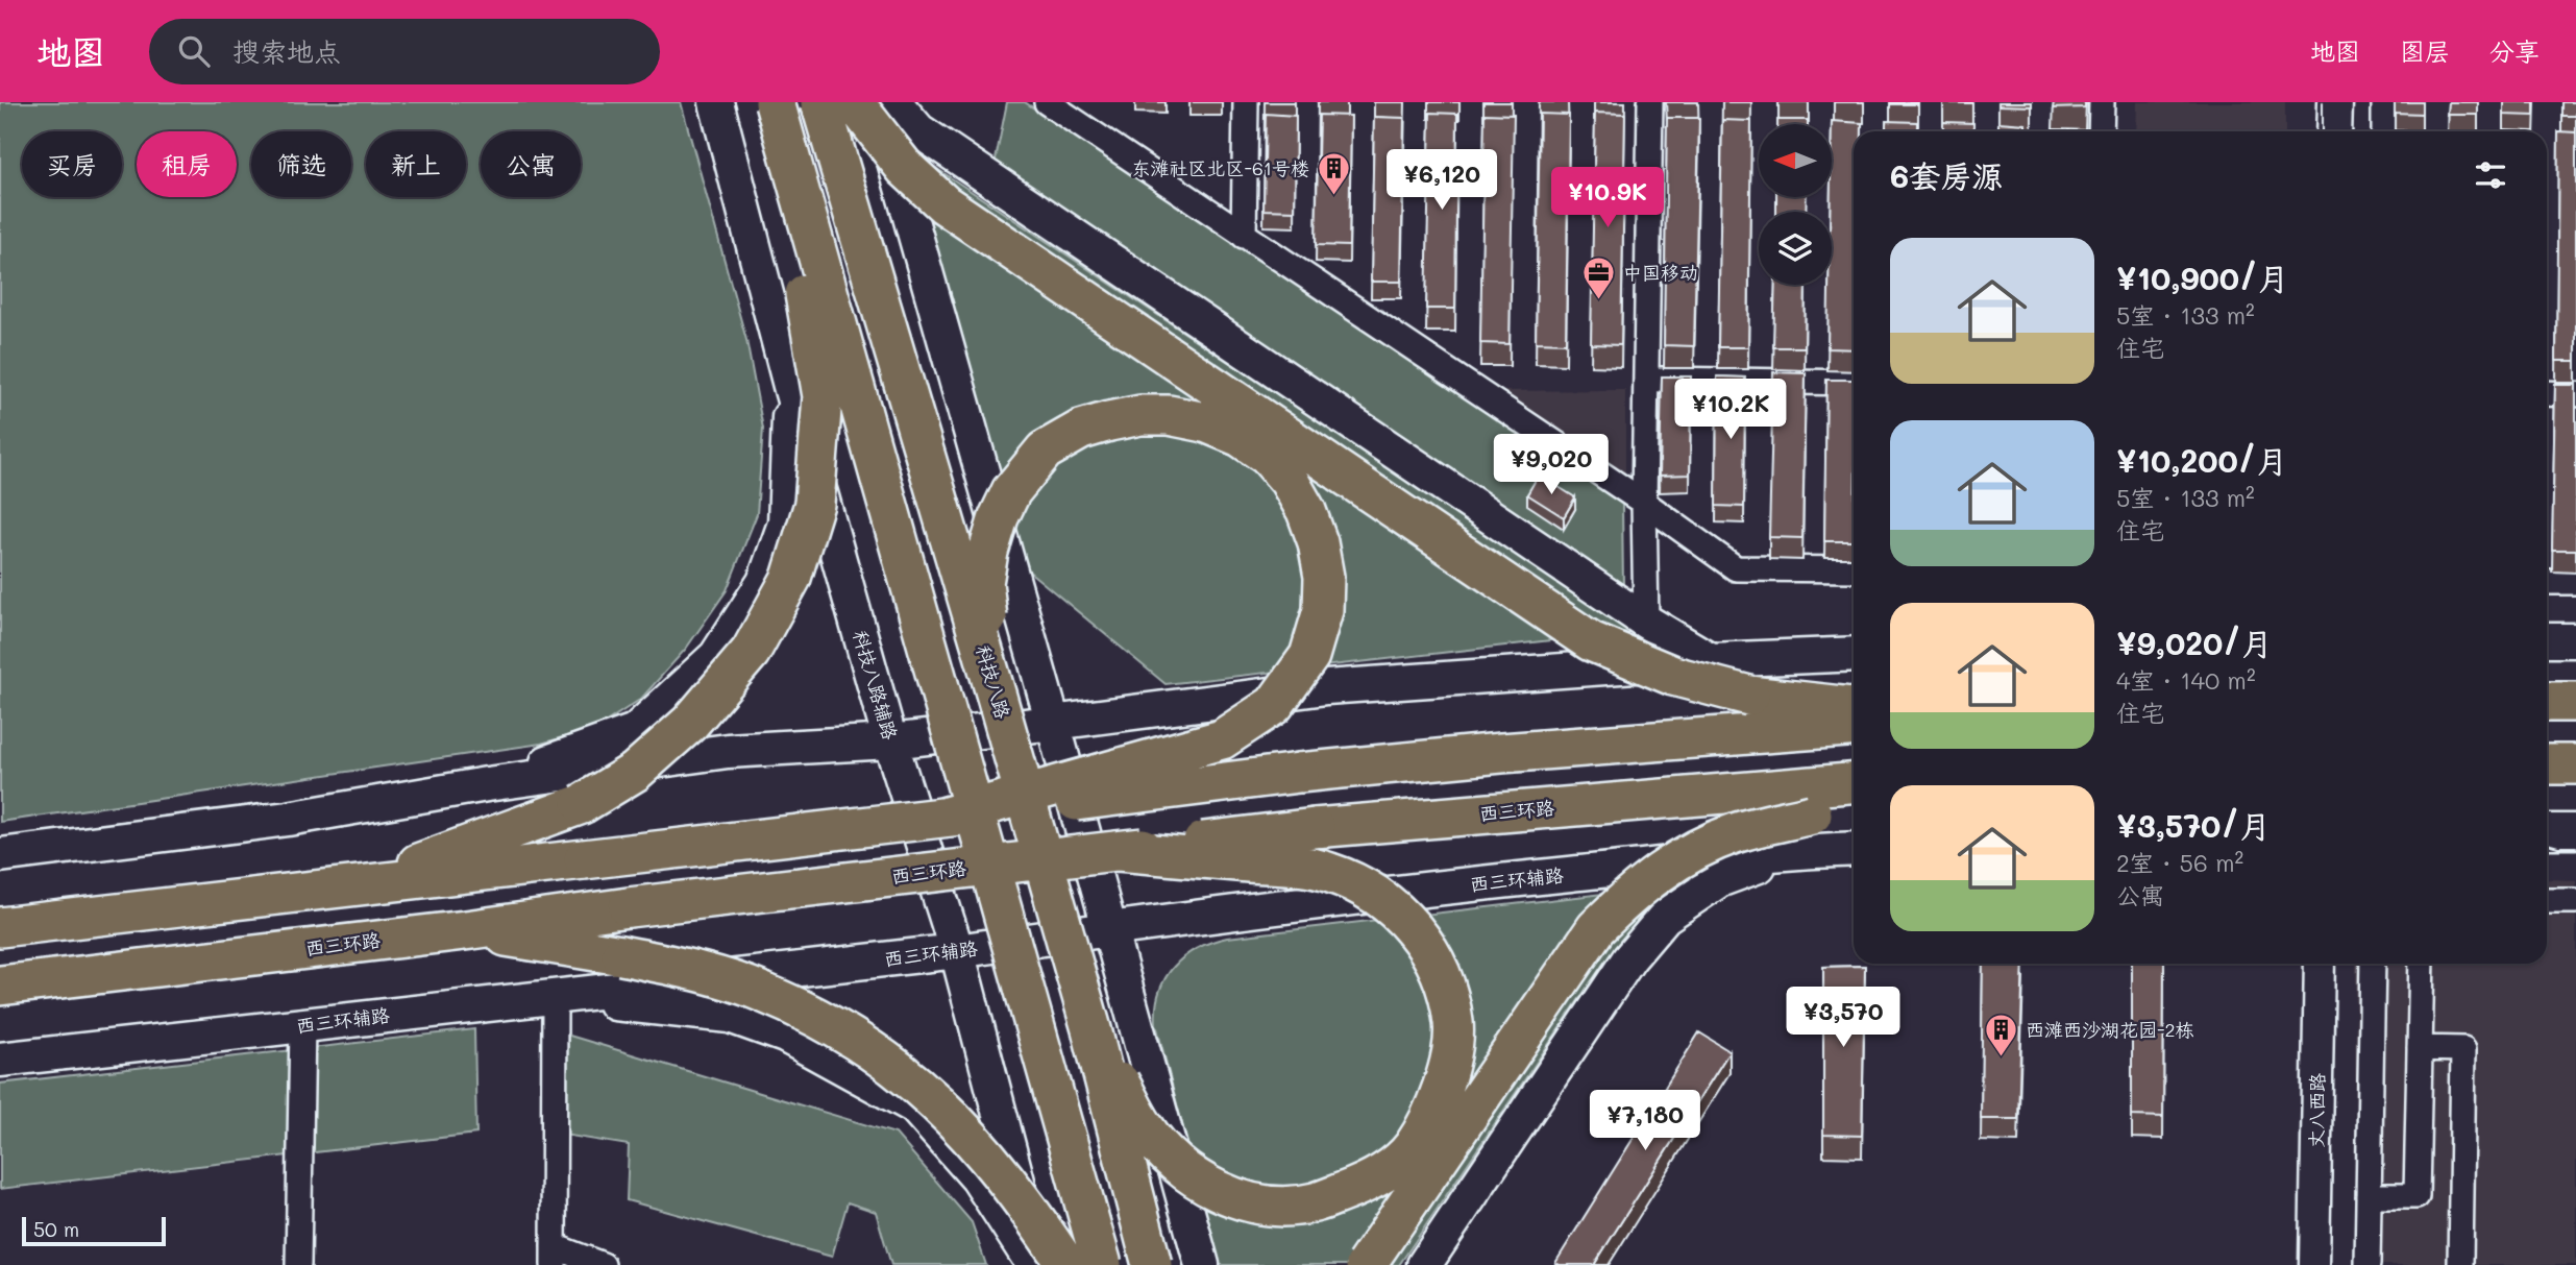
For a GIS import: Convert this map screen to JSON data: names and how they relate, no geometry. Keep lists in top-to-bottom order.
{
  "streets": {
    "highway": ["科技八路", "西三环路"],
    "main road": ["科技八路辅路", "西三环辅路"],
    "street": ["丈八西路"]
  },
  "crossings": [
    ["科技八路辅路", "西三环辅路"]
  ],
  "places": {
    "building": ["东滩社区北区-61号楼", "西滩西沙湖花园-2栋"],
    "office": ["中国移动"]
  },
  "scale_bar": "50 m",
  "north": "left",
  "page": {
    "header": "地图",
    "search": "搜索地点",
    "nav": ["地图", "图层", "分享"],
    "chip": [
      "买房",
      "租房",
      "筛选",
      "新上",
      "公寓"
    ],
    "heading": "6套房源",
    "price": [
      "¥6,120",
      "¥10.9K",
      "¥10.2K",
      "¥9,020",
      "¥3,570",
      "¥7,180"
    ],
    "list": [
      {
        "name": "¥10,900/月",
        "note": "5室 · 133 m² · 住宅"
      },
      {
        "name": "¥10,200/月",
        "note": "5室 · 133 m² · 住宅"
      },
      {
        "name": "¥9,020/月",
        "note": "4室 · 140 m² · 住宅"
      },
      {
        "name": "¥3,570/月",
        "note": "2室 · 56 m² · 公寓"
      }
    ],
    "scale": "50 m"
  }
}
